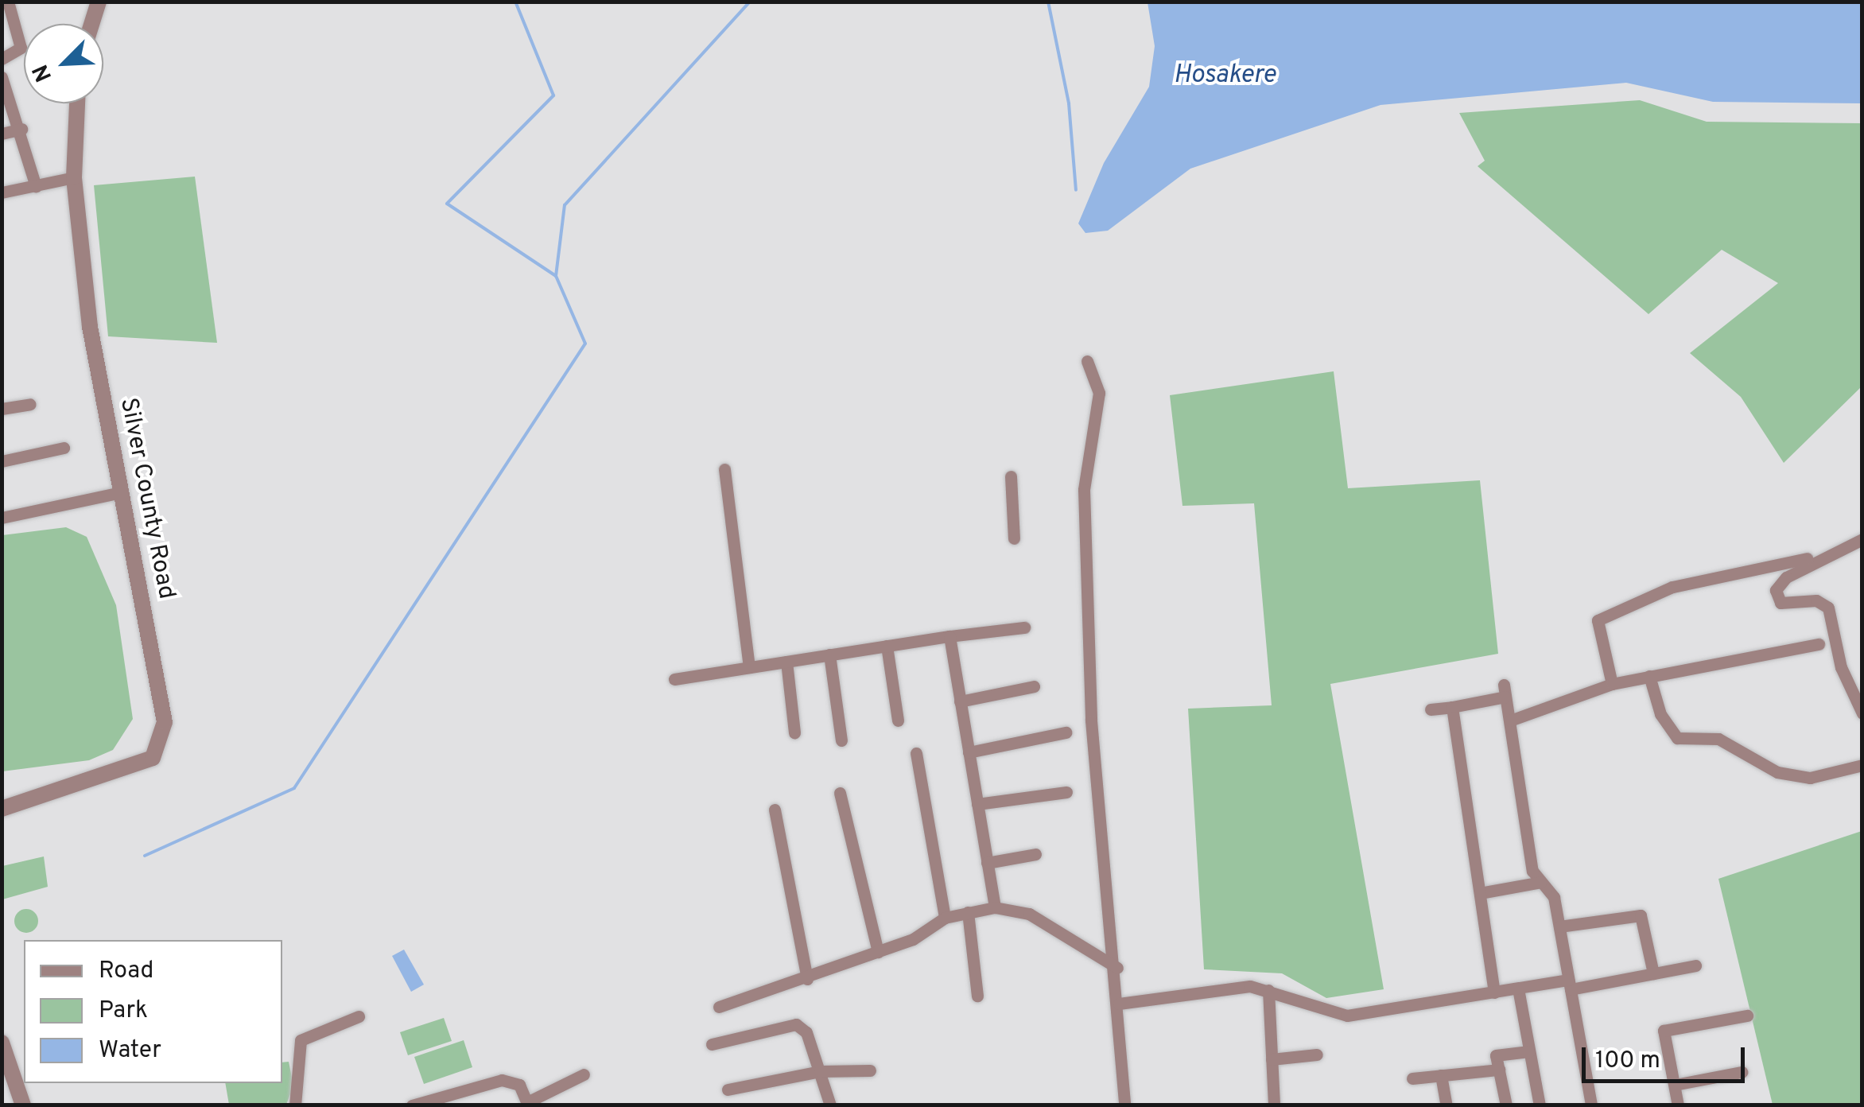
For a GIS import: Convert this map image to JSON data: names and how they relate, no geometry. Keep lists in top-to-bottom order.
{
  "streets": {
    "street": ["Silver County Road"]
  },
  "water": ["Hosakere"],
  "legend": ["Road", "Park", "Water"],
  "scale_bar": "100 m",
  "north": "bottom left"
}
